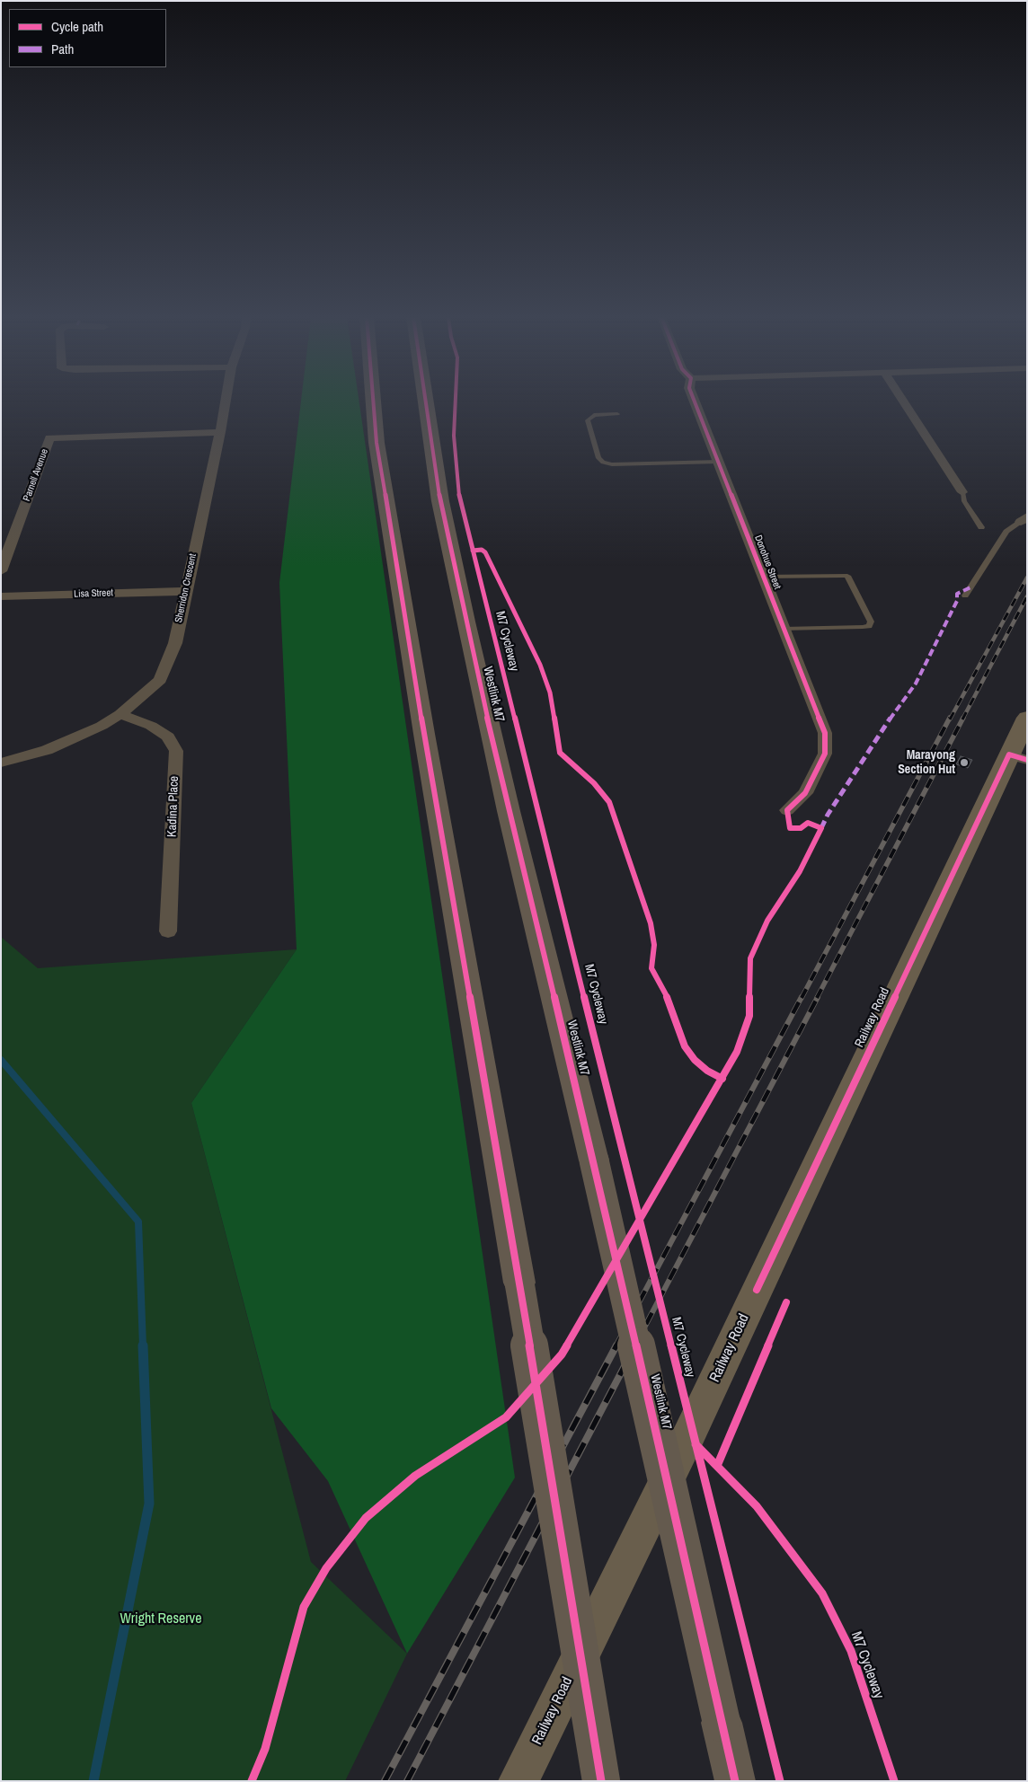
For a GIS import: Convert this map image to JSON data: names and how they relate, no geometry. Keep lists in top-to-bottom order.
{
  "streets": {
    "highway": ["Westlink M7"],
    "street": [
      "Parnell Avenue",
      "Donohue Street",
      "Sherridon Crescent",
      "Lisa Street",
      "Kadina Place",
      "Railway Road"
    ],
    "cycle path": ["M7 Cycleway"]
  },
  "crossings": [
    ["Parnell Avenue", "Sherridon Crescent"],
    ["Sherridon Crescent", "Lisa Street"],
    ["Sherridon Crescent", "Kadina Place"]
  ],
  "parks": ["Wright Reserve"],
  "places": ["Marayong Section Hut"],
  "legend": ["Cycle path", "Path"]
}
